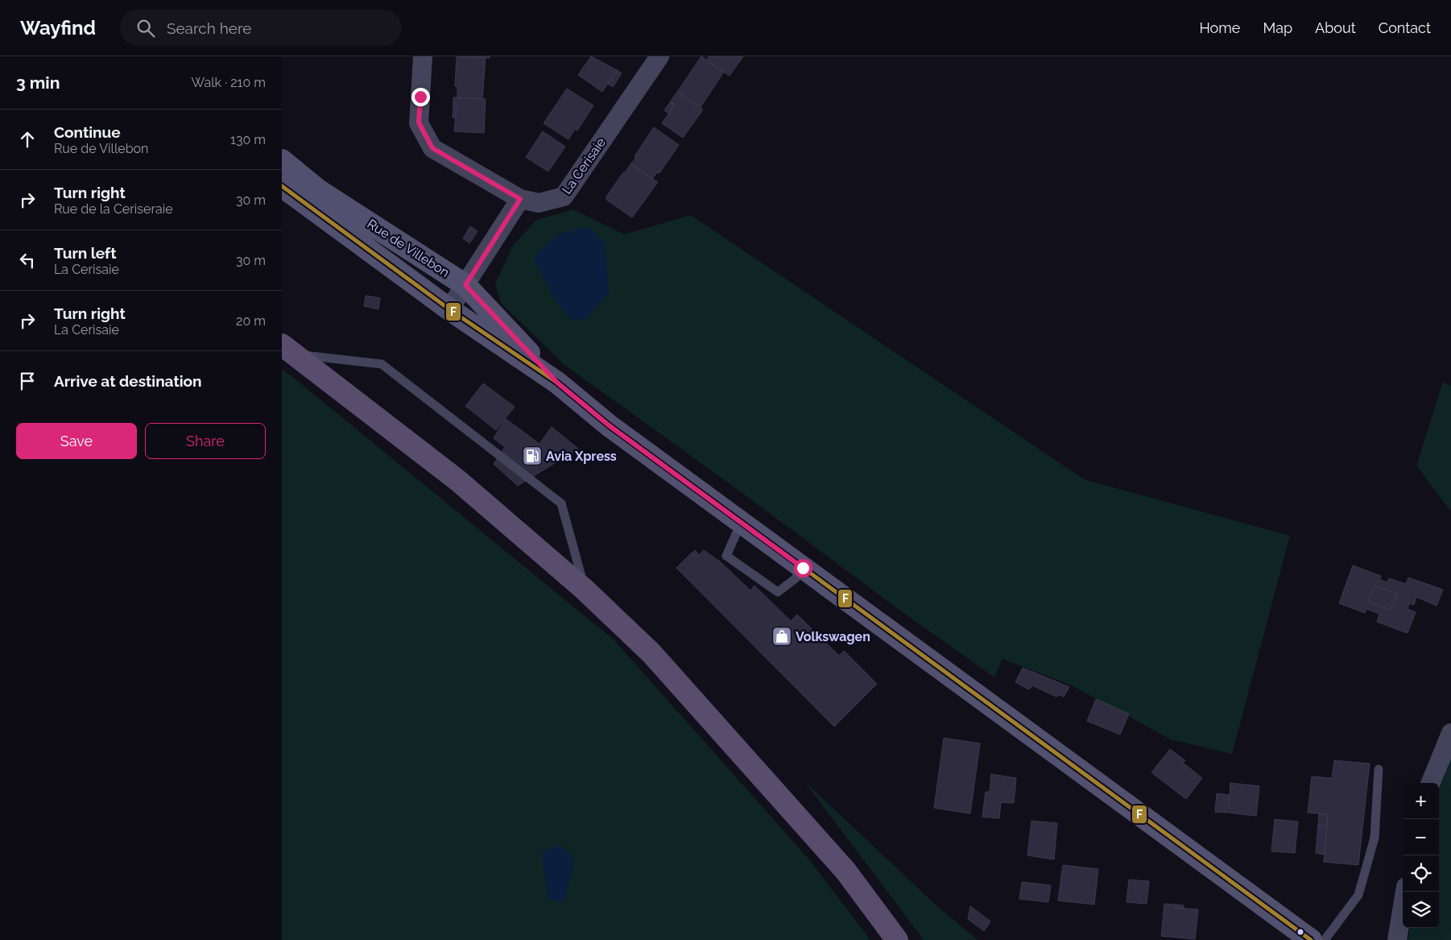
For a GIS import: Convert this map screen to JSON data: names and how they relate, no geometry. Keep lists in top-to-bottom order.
{
  "streets": {
    "main road": ["Rue de Villebon"],
    "street": ["La Cerisaie"]
  },
  "places": {
    "fuel station": ["Avia Xpress"],
    "shop": ["Volkswagen"]
  },
  "lines": ["transit line F"],
  "page": {
    "header": "Wayfind",
    "search": "Search here",
    "nav": [
      "Home",
      "Map",
      "About",
      "Contact"
    ],
    "heading": ["3 min", "Walk · 210 m"],
    "list": [
      ["Continue", "Rue de Villebon", "130 m"],
      ["Turn right", "Rue de la Ceriseraie", "30 m"],
      ["Turn left", "La Cerisaie", "30 m"],
      ["Turn right", "La Cerisaie", "20 m"],
      "Arrive at destination"
    ],
    "buttons": ["Save", "Share"],
    "map_buttons": ["+", "−"]
  }
}
